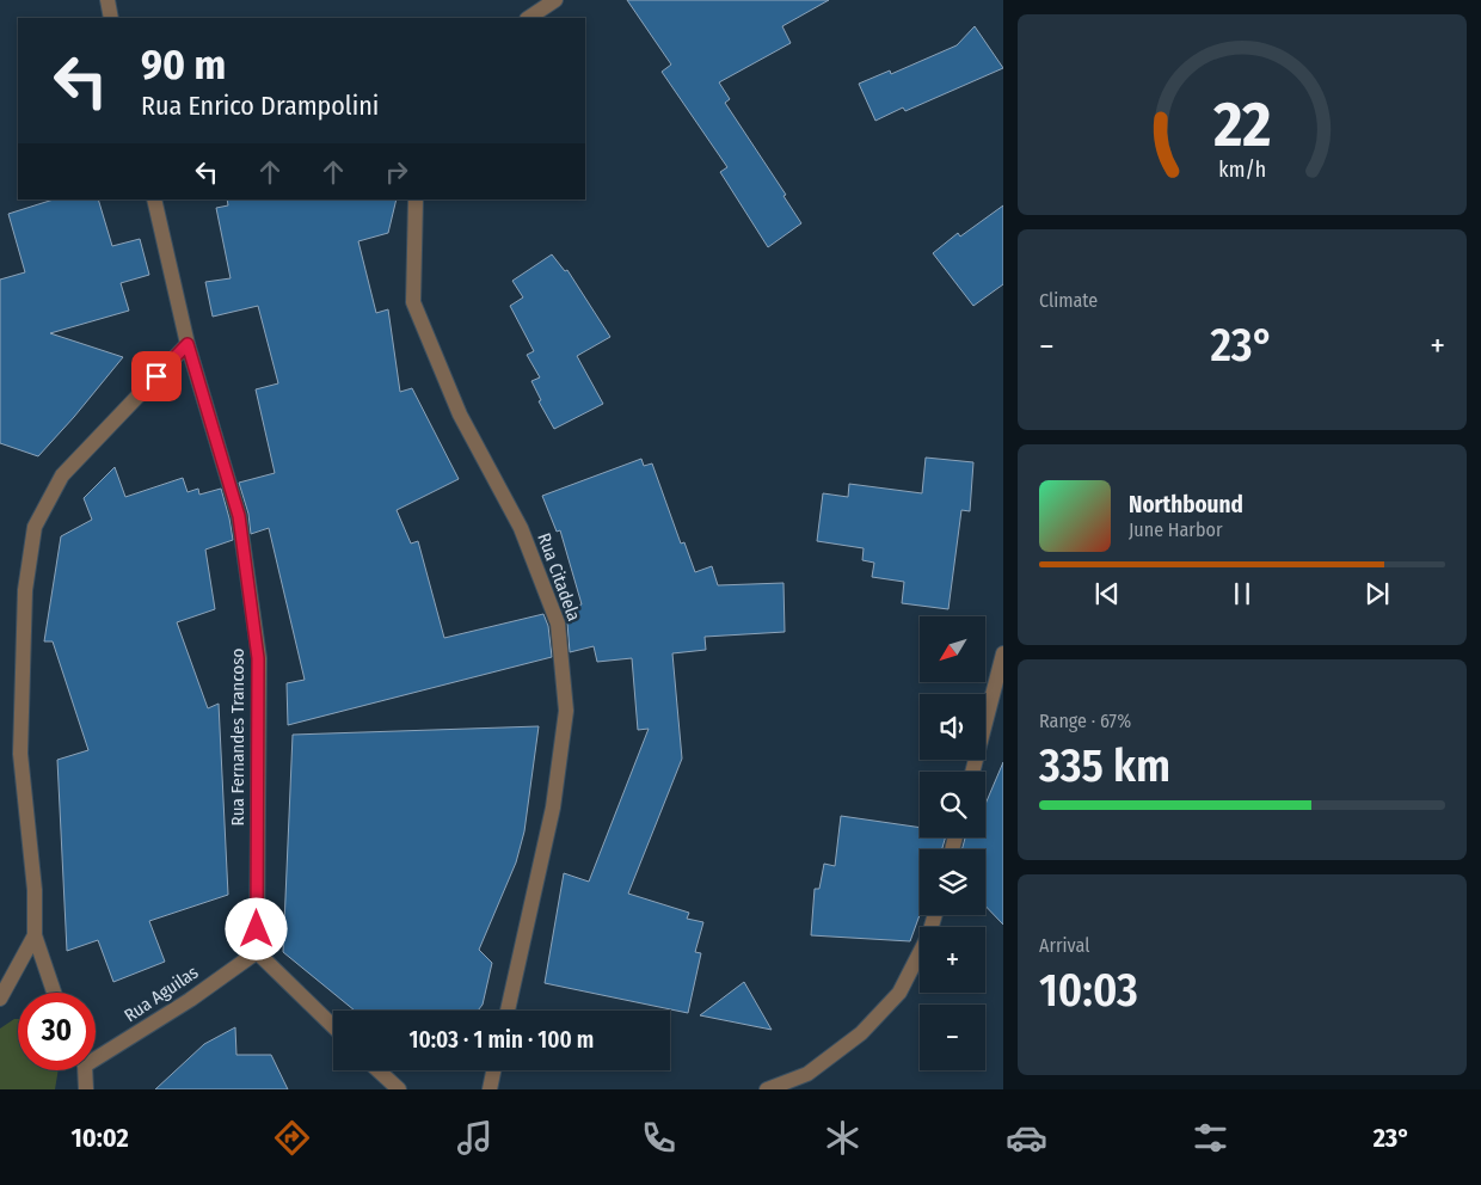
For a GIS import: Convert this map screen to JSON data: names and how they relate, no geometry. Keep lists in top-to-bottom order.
{
  "streets": {
    "street": ["Rua Citadela", "Rua Fernandes Trancoso", "Rua Aguilas"]
  },
  "crossings": [
    ["Rua Fernandes Trancoso", "Rua Aguilas"]
  ],
  "north": "bottom left",
  "page": {
    "turn": ["90 m", "Rua Enrico Drampolini"],
    "tile": [
      "Climate",
      ["Range · 67%", "335 km"],
      ["Arrival", "10:03"]
    ],
    "heat": ["−", "23°", "+"],
    "song": ["Northbound", "June Harbor"],
    "map_buttons": ["+", "−"],
    "limit": "30",
    "trip": "10:03 · 1 min · 100 m",
    "tabs": ["10:02", "23°"],
    "gauge": ["22", "km/h"]
  }
}
